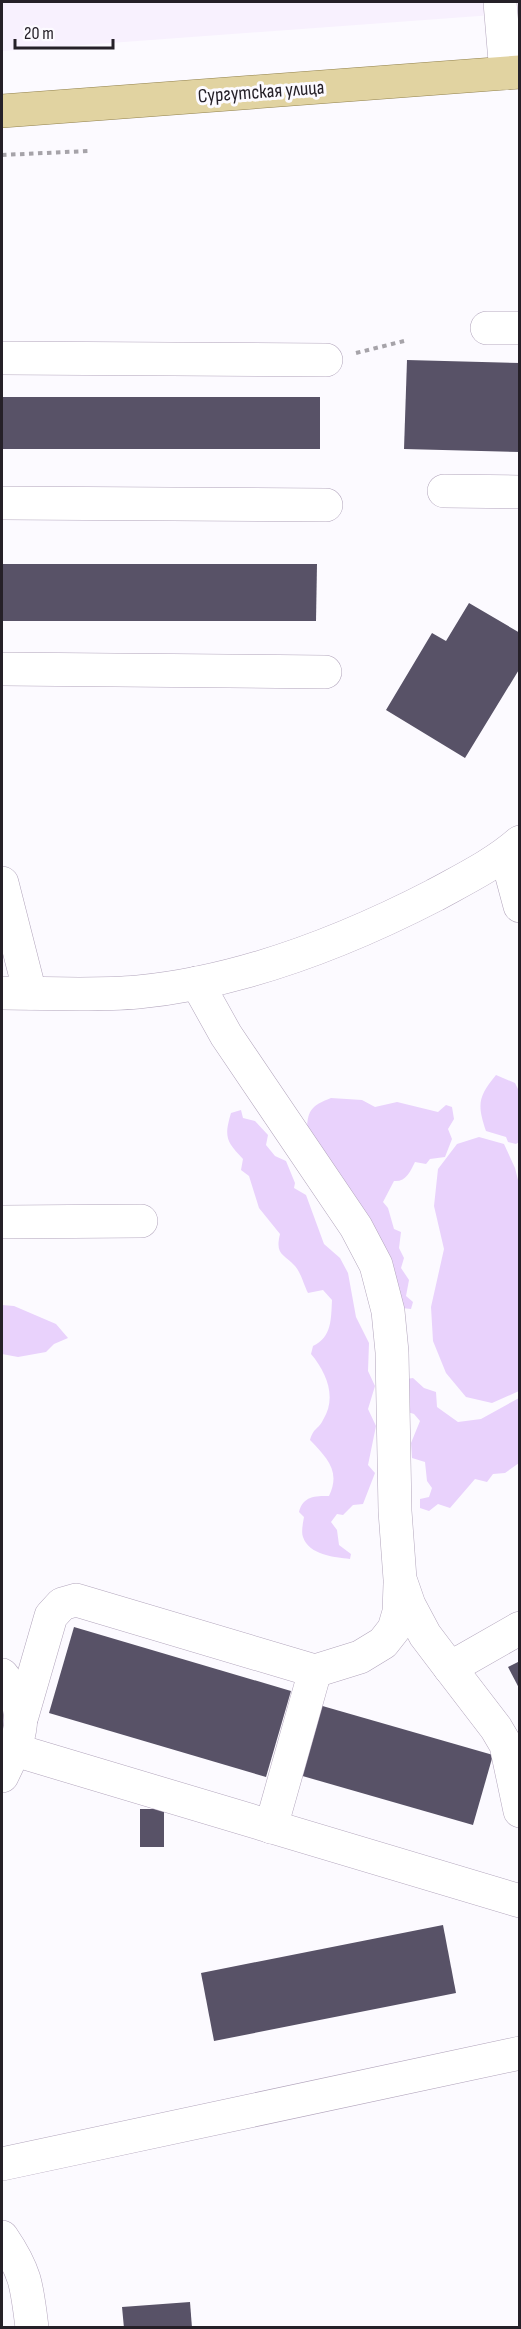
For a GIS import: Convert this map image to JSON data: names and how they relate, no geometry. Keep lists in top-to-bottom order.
{
  "streets": {
    "main road": ["Сургутская улица"]
  },
  "scale_bar": "20 m"
}
